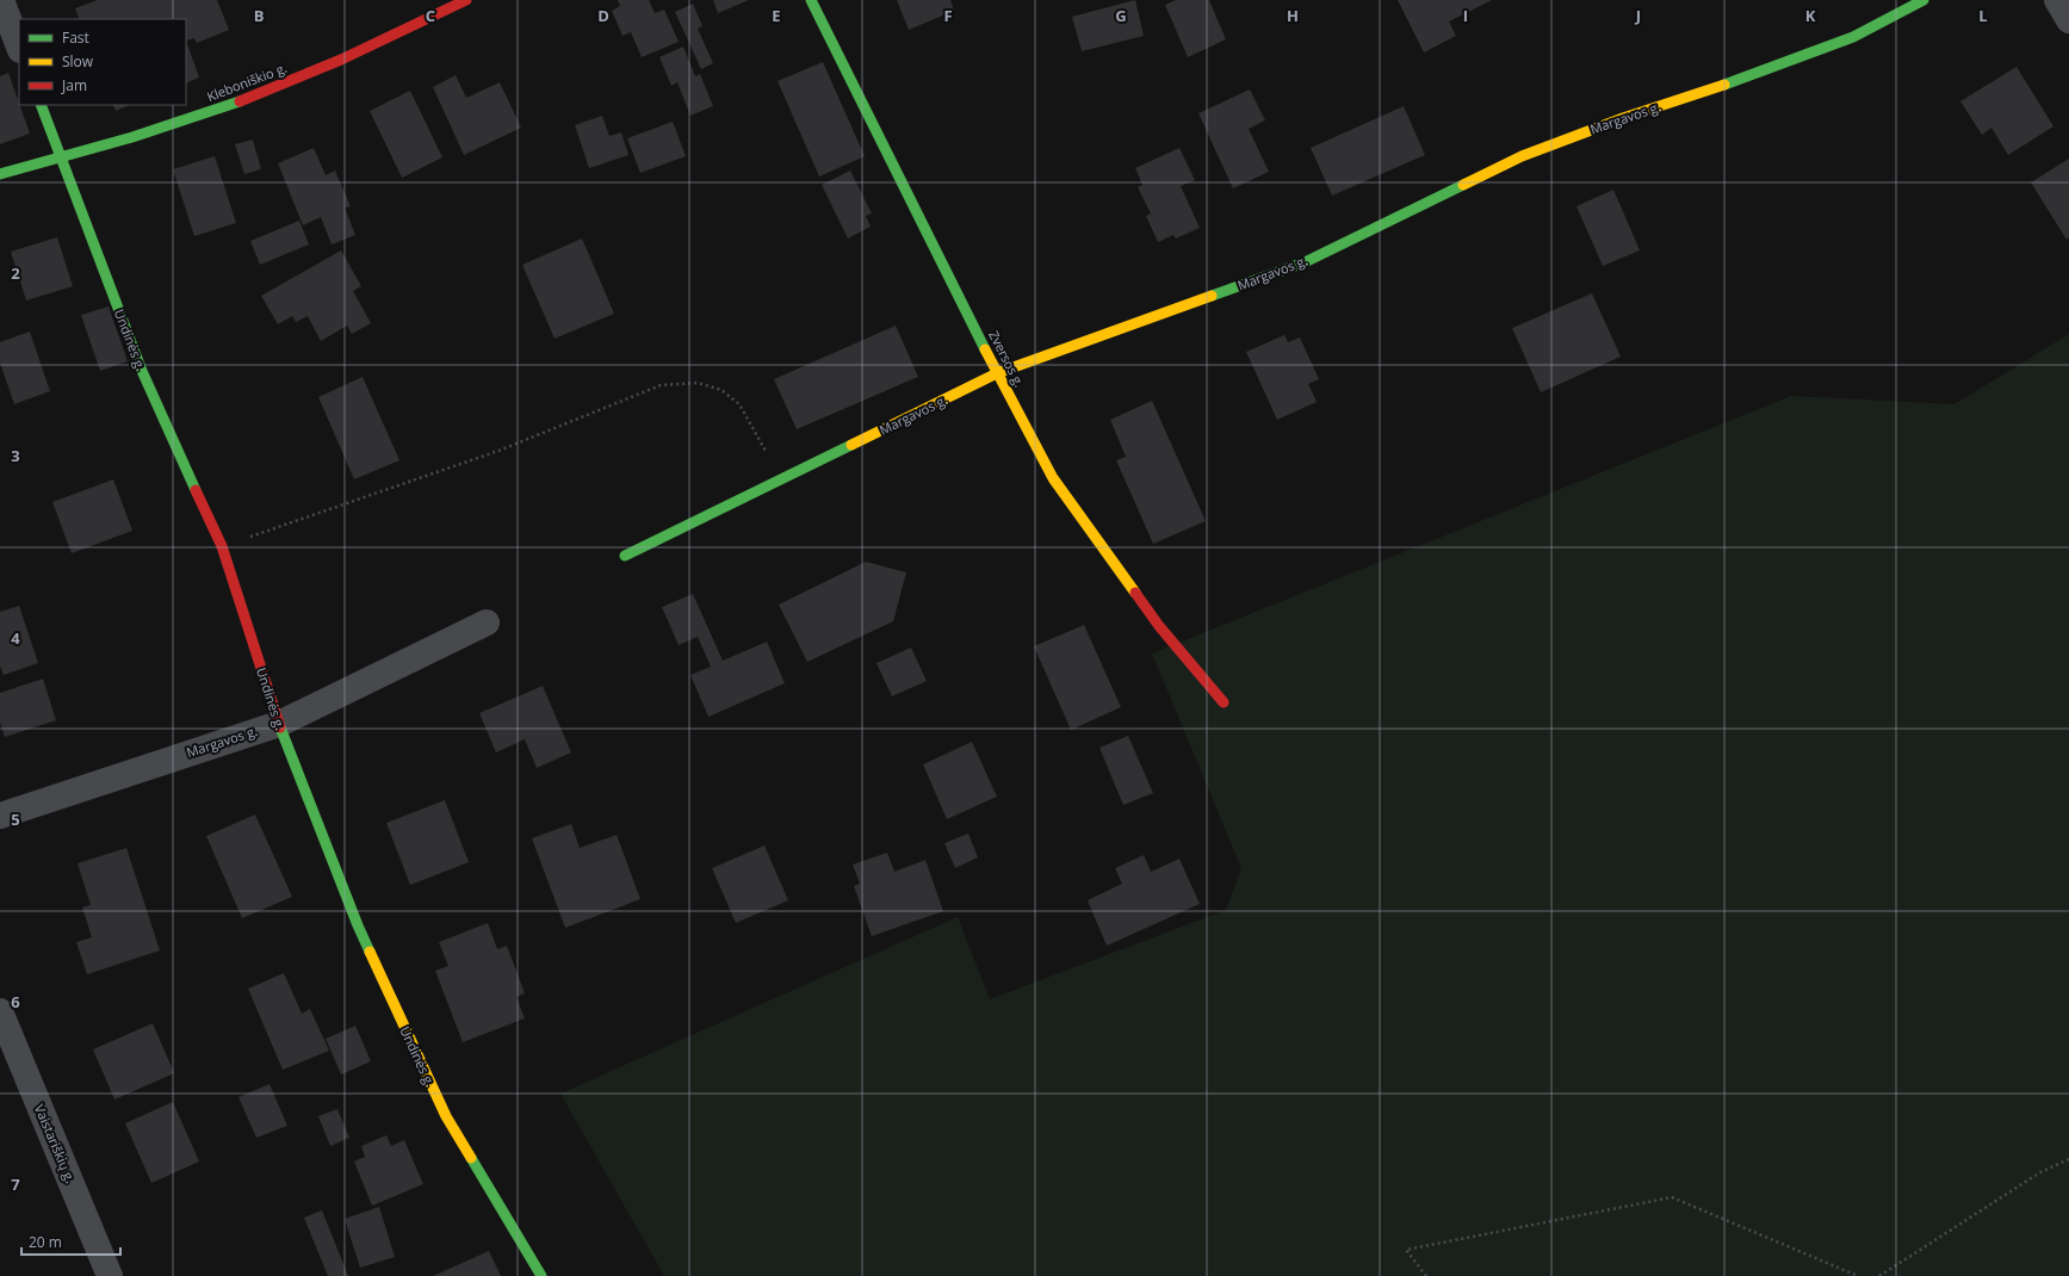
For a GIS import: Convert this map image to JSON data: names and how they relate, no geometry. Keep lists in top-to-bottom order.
{
  "streets": {
    "street": [
      "Kleboniškio g.",
      "Margavos g.",
      "Undinės g.",
      "Zversos g.",
      "Vaistariškių g."
    ]
  },
  "crossings": [
    ["Kleboniškio g.", "Undinės g."],
    ["Margavos g.", "Undinės g."],
    ["Margavos g.", "Zversos g."]
  ],
  "legend": ["Fast", "Slow", "Jam"],
  "scale_bar": "20 m",
  "grid": {
    "columns": [
      "B",
      "C",
      "D",
      "E",
      "F",
      "G",
      "H",
      "I",
      "J",
      "K",
      "L"
    ],
    "rows": [
      "2",
      "3",
      "4",
      "5",
      "6",
      "7"
    ]
  }
}
